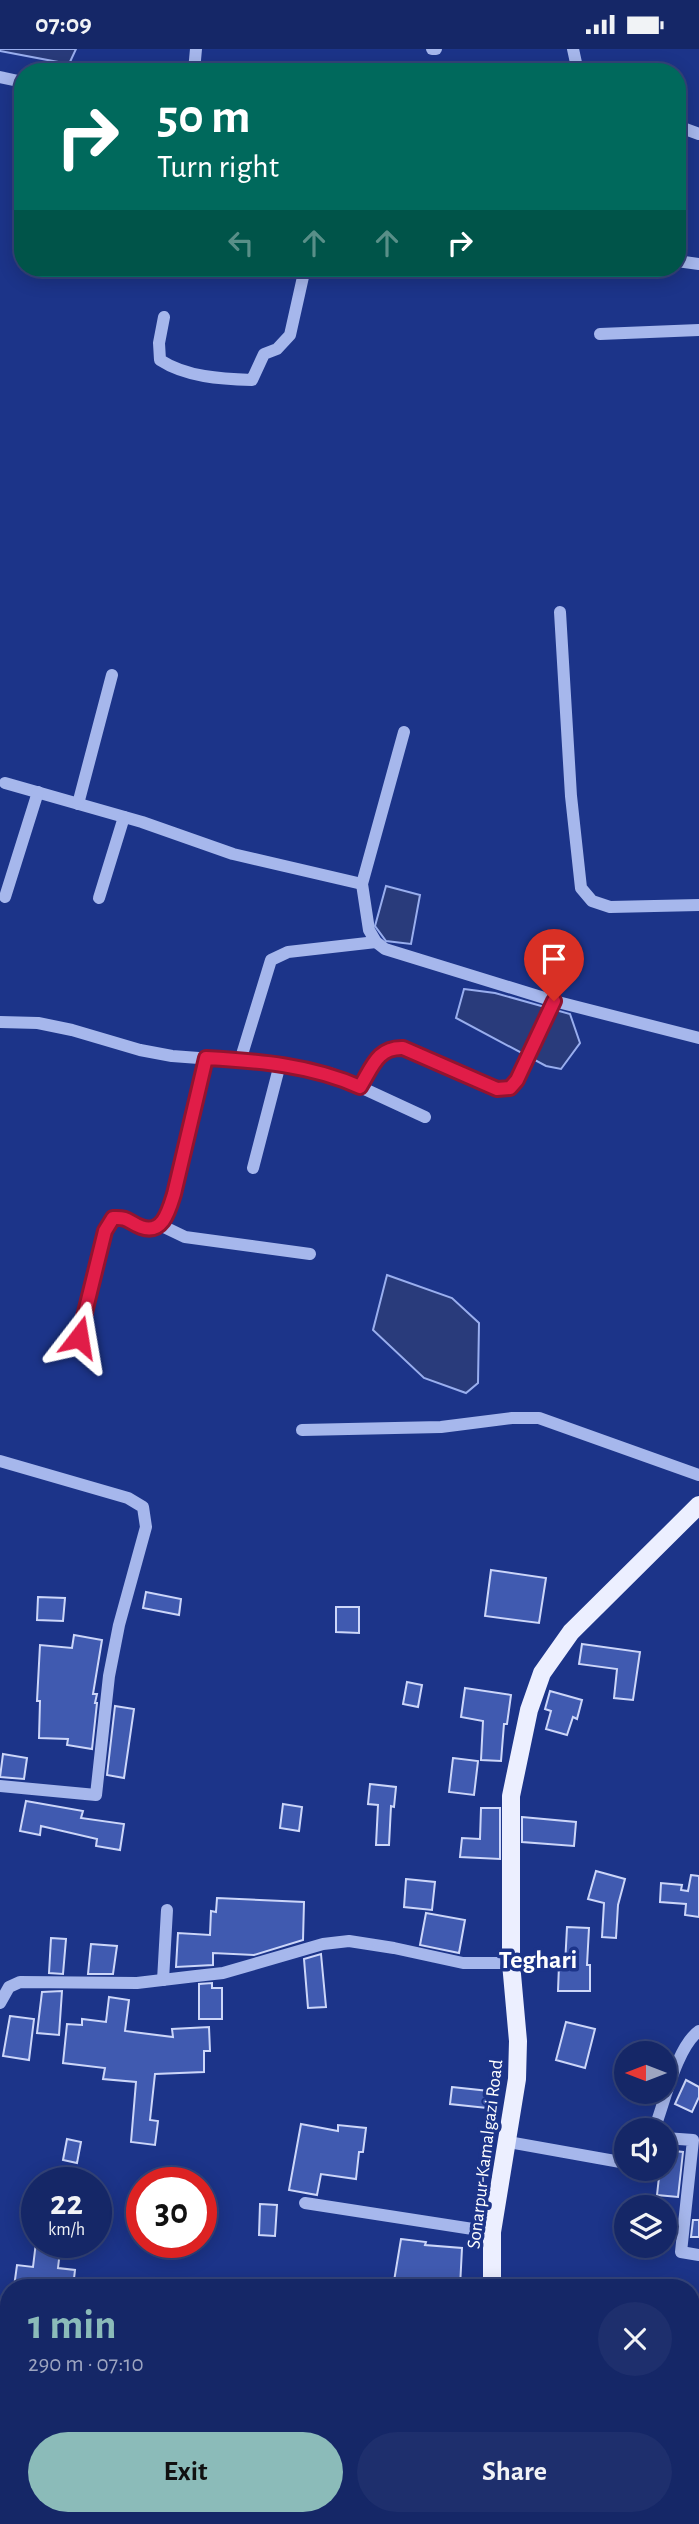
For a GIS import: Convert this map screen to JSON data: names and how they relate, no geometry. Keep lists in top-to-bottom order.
{
  "streets": {
    "main road": ["Sonarpur-Kamalgazi Road"]
  },
  "districts": ["Teghari"],
  "north": "left",
  "page": {
    "status": "07:09",
    "turn": ["50 m", "Turn right"],
    "speed": "22 km/h",
    "limit": "30",
    "heading": ["1 min", "290 m · 07:10"],
    "buttons": ["Exit", "Share"]
  }
}
